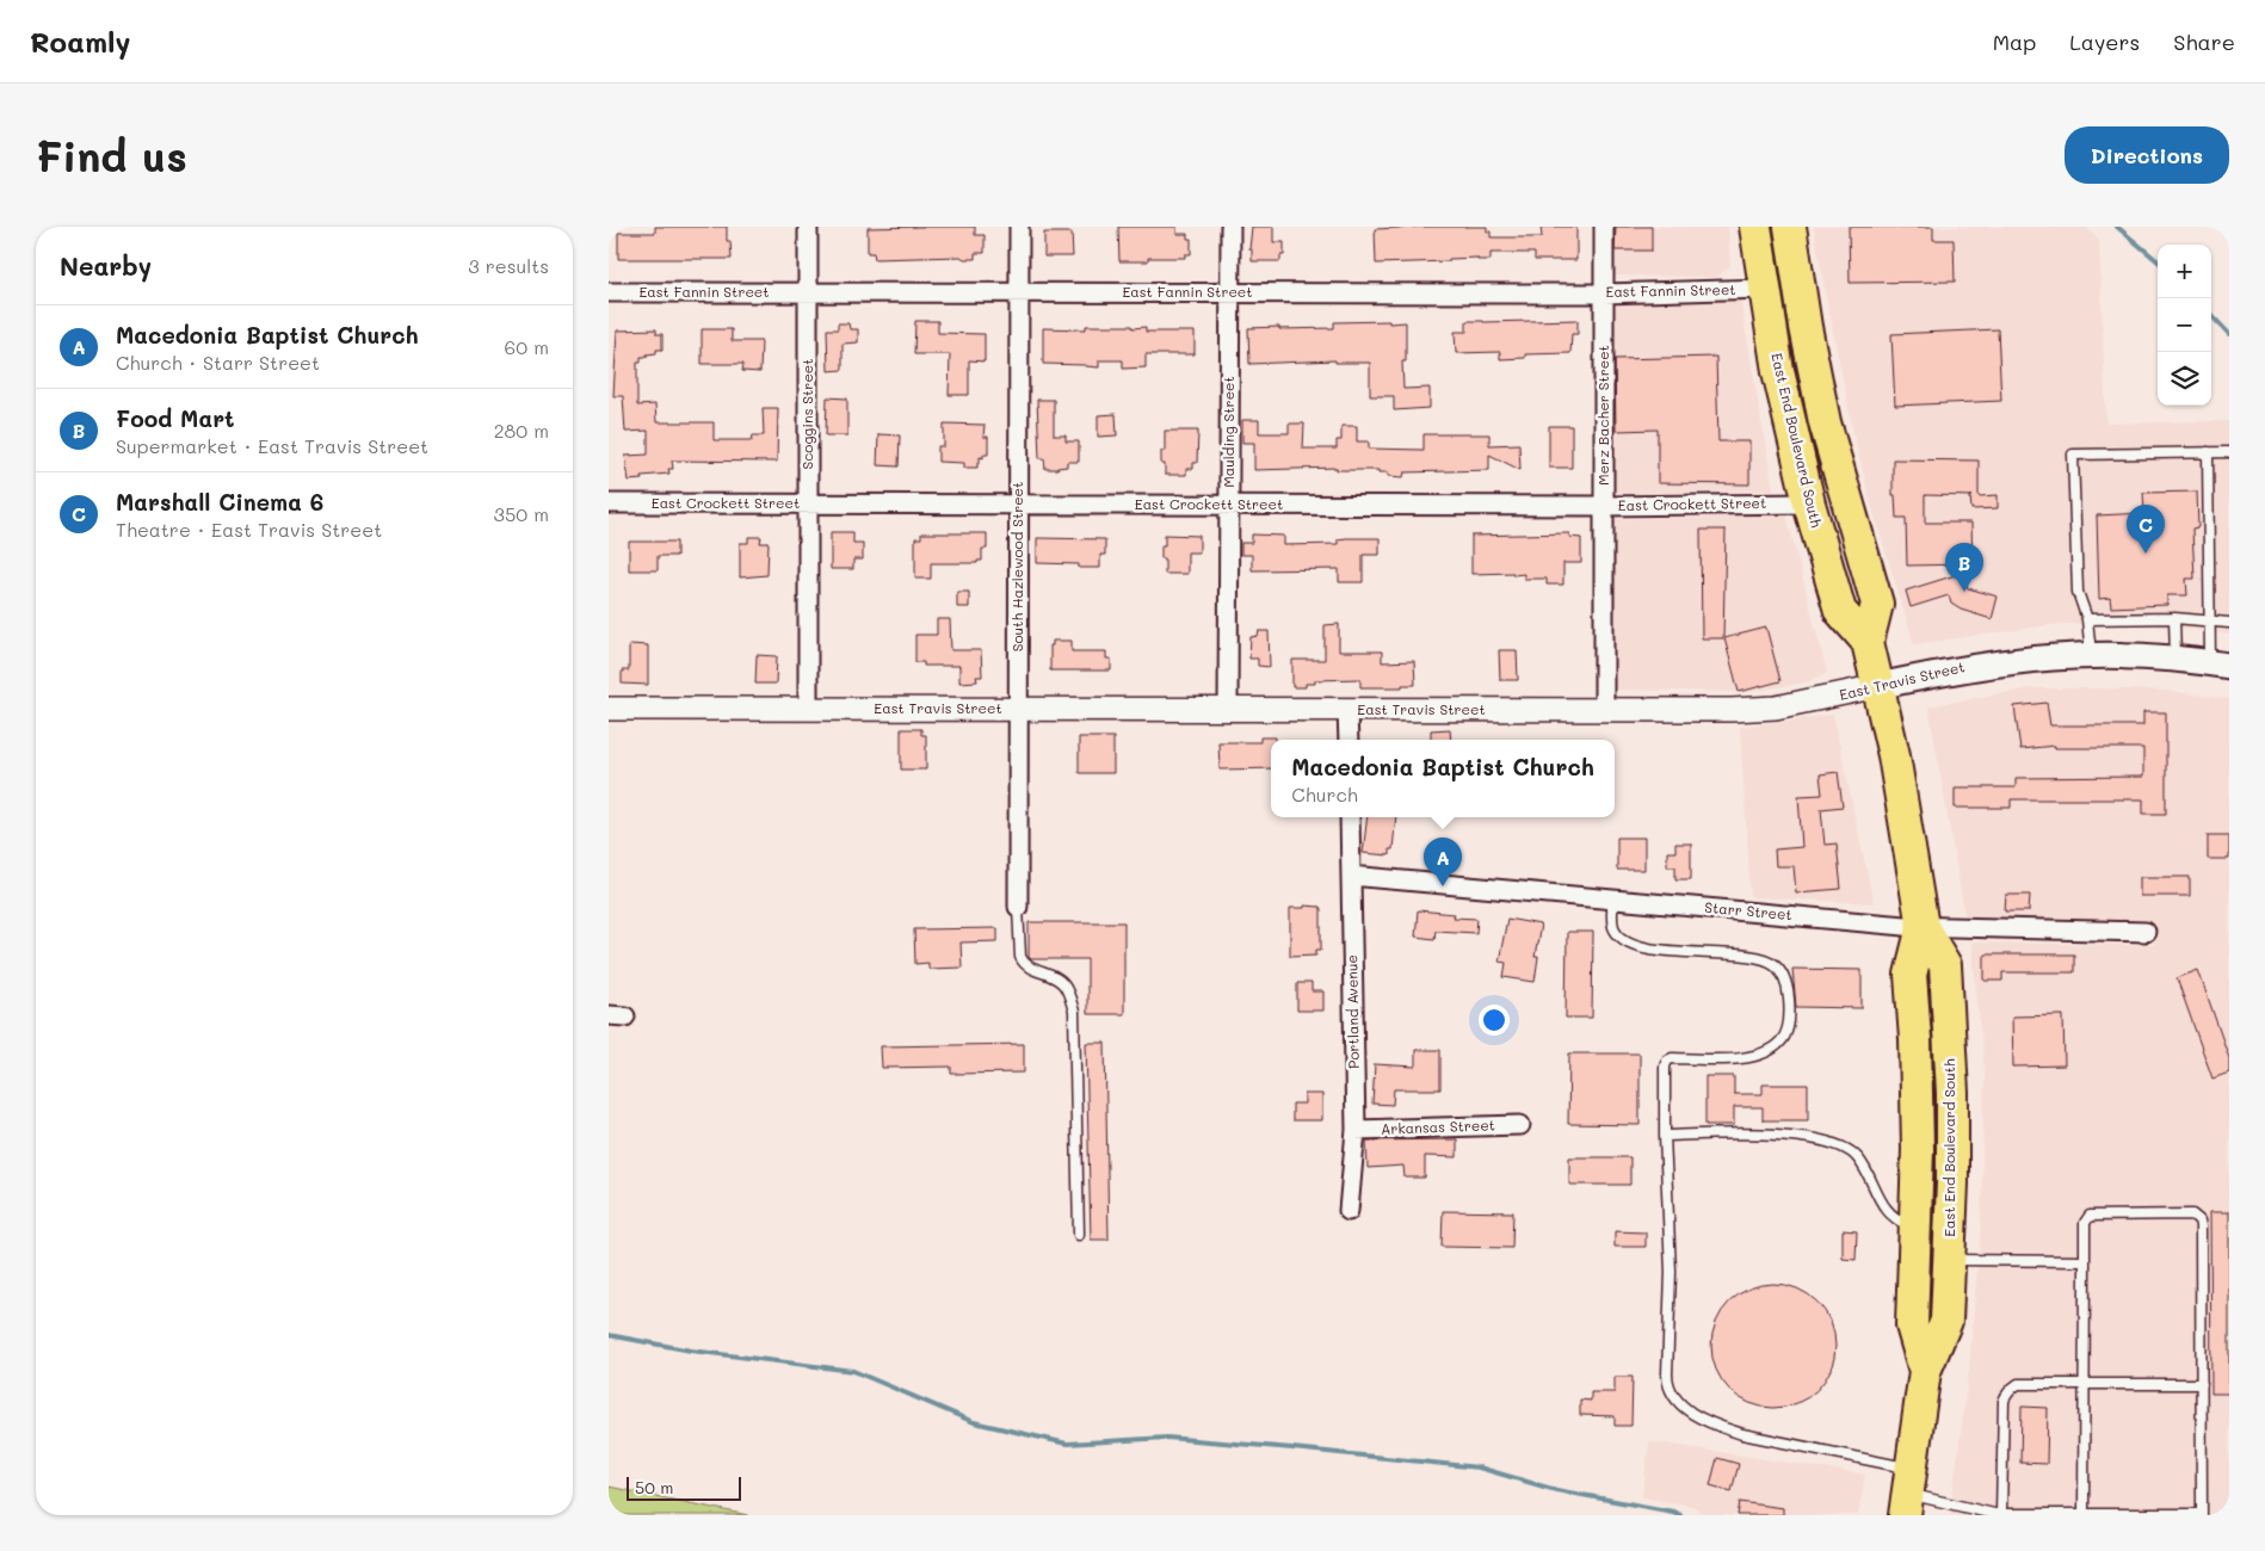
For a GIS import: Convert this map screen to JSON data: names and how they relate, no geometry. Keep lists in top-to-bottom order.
{
  "streets": {
    "highway": ["East End Boulevard South"],
    "main road": ["East Travis Street"],
    "street": [
      "East Fannin Street",
      "Scoggins Street",
      "Merz Bacher Street",
      "Maulding Street",
      "East Crockett Street",
      "South Hazlewood Street",
      "Starr Street",
      "Portland Avenue",
      "Arkansas Street"
    ]
  },
  "crossings": [
    ["East Fannin Street", "Scoggins Street"],
    ["East Fannin Street", "Merz Bacher Street"],
    ["East Fannin Street", "Maulding Street"],
    ["East Fannin Street", "East End Boulevard South"],
    ["East Fannin Street", "South Hazlewood Street"],
    ["Scoggins Street", "East Crockett Street"],
    ["Scoggins Street", "East Travis Street"],
    ["Merz Bacher Street", "East Crockett Street"],
    ["Merz Bacher Street", "East Travis Street"],
    ["Maulding Street", "East Crockett Street"],
    ["Maulding Street", "East Travis Street"],
    ["East End Boulevard South", "East Crockett Street"],
    ["East End Boulevard South", "East Travis Street"],
    ["East End Boulevard South", "Starr Street"],
    ["East Crockett Street", "South Hazlewood Street"],
    ["South Hazlewood Street", "East Travis Street"],
    ["Starr Street", "Portland Avenue"],
    ["Portland Avenue", "Arkansas Street"]
  ],
  "scale_bar": "50 m",
  "page": {
    "header": "Roamly",
    "nav": ["Map", "Layers", "Share"],
    "buttons": "Directions",
    "title": "Find us",
    "heading": ["Nearby", "3 results"],
    "map_buttons": ["+", "−"],
    "list": [
      {
        "mark": "A",
        "name": "Macedonia Baptist Church",
        "note": "Church · Starr Street",
        "value": "60 m"
      },
      {
        "mark": "B",
        "name": "Food Mart",
        "note": "Supermarket · East Travis Street",
        "value": "280 m"
      },
      {
        "mark": "C",
        "name": "Marshall Cinema 6",
        "note": "Theatre · East Travis Street",
        "value": "350 m"
      }
    ],
    "pins": ["C", "B", "A"],
    "popup": ["Macedonia Baptist Church", "Church"],
    "scale": "50 m"
  }
}
